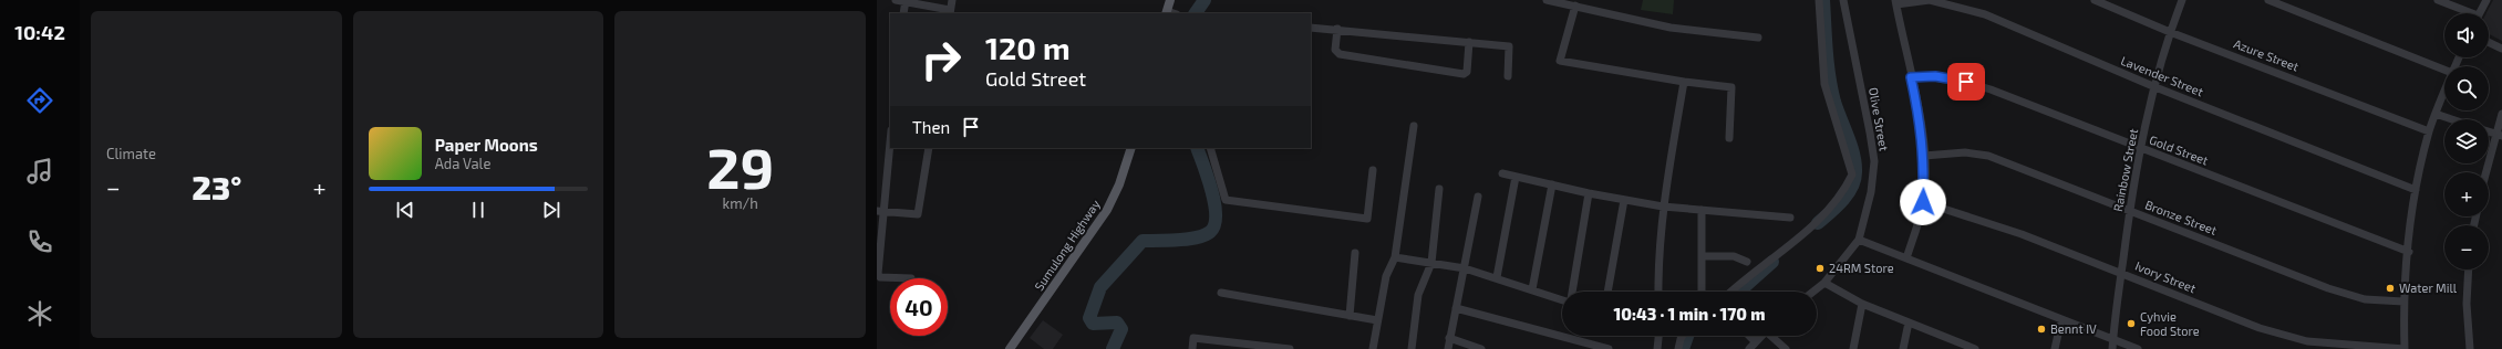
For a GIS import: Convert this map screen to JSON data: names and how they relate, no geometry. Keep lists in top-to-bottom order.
{
  "streets": {
    "main road": ["Sumulong Highway"],
    "street": [
      "Azure Street",
      "Lavender Street",
      "Olive Street",
      "Gold Street",
      "Rainbow Street",
      "Bronze Street",
      "Ivory Street"
    ]
  },
  "crossings": [
    ["Azure Street", "Rainbow Street"],
    ["Lavender Street", "Rainbow Street"],
    ["Gold Street", "Rainbow Street"],
    ["Rainbow Street", "Bronze Street"],
    ["Rainbow Street", "Ivory Street"]
  ],
  "places": [
    "24RM Store",
    "Water Mill",
    "Cyhvie Food Store",
    "Bennt IV"
  ],
  "page": {
    "tabs": "10:42",
    "tile": [
      "Climate",
      ["29", "km/h"]
    ],
    "map_buttons": ["+", "−"],
    "turn": ["120 m", "Gold Street"],
    "then": "Then",
    "song": ["Paper Moons", "Ada Vale"],
    "heat": ["−", "23°", "+"],
    "limit": "40",
    "trip": "10:43 · 1 min · 170 m"
  }
}
